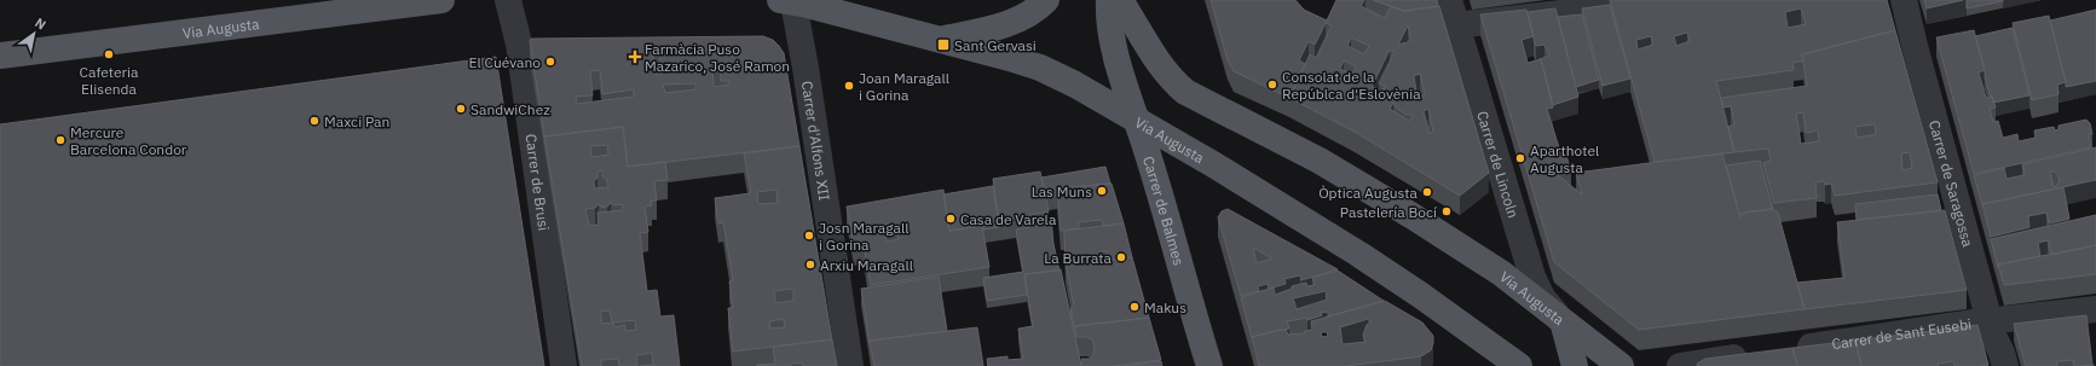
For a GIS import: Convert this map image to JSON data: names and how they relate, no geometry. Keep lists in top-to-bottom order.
{
  "streets": {
    "main road": ["Via Augusta", "Carrer de Balmes"],
    "street": [
      "Carrer d'Alfons XII",
      "Carrer de Lincoln",
      "Carrer de Brusi",
      "Carrer de Saragossa",
      "Carrer de Sant Eusebi"
    ]
  },
  "crossings": [
    ["Via Augusta", "Carrer d'Alfons XII"],
    ["Via Augusta", "Carrer de Lincoln"],
    ["Via Augusta", "Carrer de Balmes"],
    ["Carrer de Saragossa", "Carrer de Sant Eusebi"]
  ],
  "places": {
    "transit": ["Sant Gervasi"],
    "other": [
      "Cafeteria Elisenda",
      "El Cuévano",
      "Consolat de la Repúblca d'Eslovènia",
      "Joan Maragall i Gorina",
      "SandwiChez",
      "Maxci Pan",
      "Mercure Barcelona Condor",
      "Aparthotel Augusta",
      "Las Muns",
      "Òptica Augusta",
      "Pastelería Bocí",
      "Casa de Varela",
      "Josn Maragall i Gorina",
      "La Burrata",
      "Arxiu Maragall",
      "Makus"
    ],
    "health": ["Farmàcia Puso Mazarico, José Ramon"]
  },
  "north": "top right"
}
